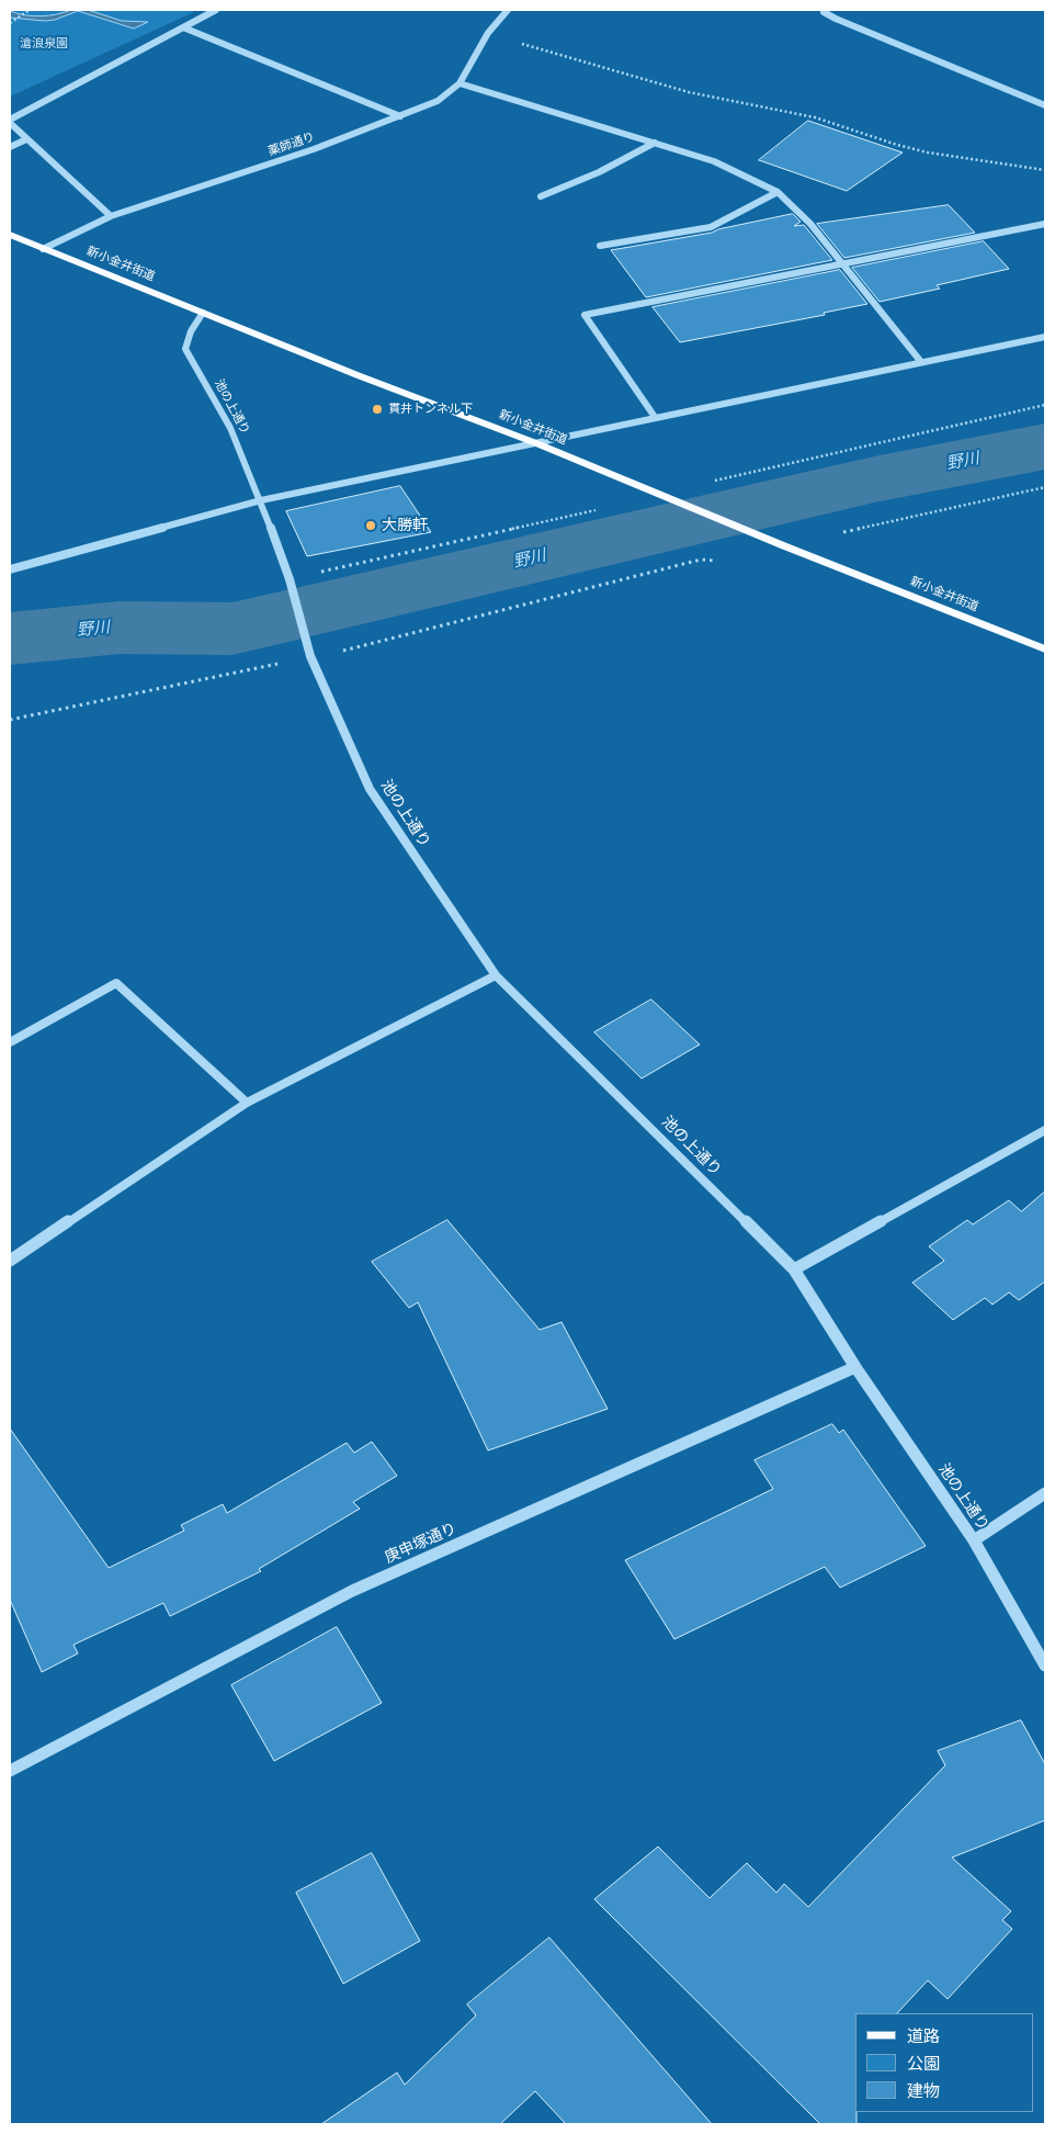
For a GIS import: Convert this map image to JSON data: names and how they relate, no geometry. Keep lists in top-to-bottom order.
{
  "streets": {
    "main road": ["新小金井街道"],
    "street": ["薬師通り", "池の上通り", "庚申塚通り"]
  },
  "crossings": [
    ["薬師通り", "新小金井街道"],
    ["新小金井街道", "池の上通り"],
    ["池の上通り", "庚申塚通り"]
  ],
  "water": ["野川"],
  "parks": ["滄浪泉園"],
  "places": ["貫井トンネル下", "大勝軒"],
  "legend": ["道路", "公園", "建物"]
}
